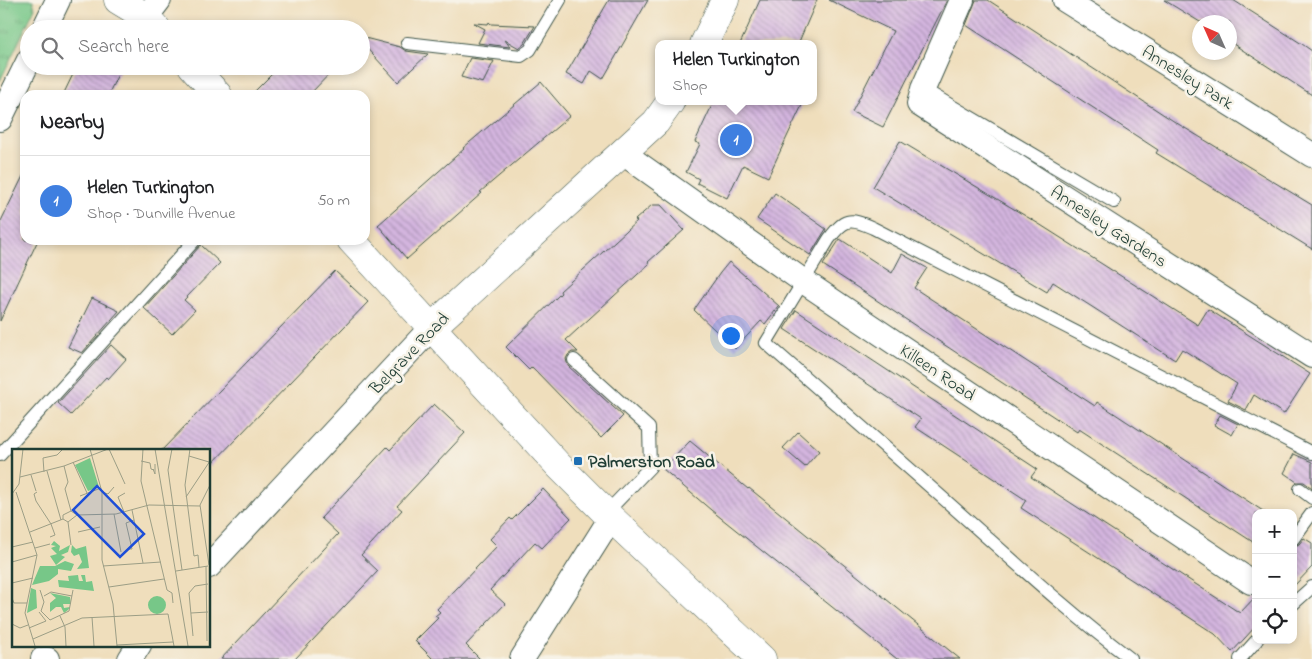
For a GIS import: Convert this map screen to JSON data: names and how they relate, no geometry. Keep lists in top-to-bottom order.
{
  "streets": {
    "street": [
      "Annesley Park",
      "Annesley Gardens",
      "Belgrave Road",
      "Killeen Road"
    ]
  },
  "crossings": [
    ["Belgrave Road", "Killeen Road"]
  ],
  "places": {
    "transit": ["Palmerston Road"]
  },
  "north": "top left",
  "page": {
    "search": "Search here",
    "popup": ["Helen Turkington", "Shop"],
    "heading": "Nearby",
    "pins": "1",
    "list": [
      {
        "mark": "1",
        "name": "Helen Turkington",
        "note": "Shop · Dunville Avenue",
        "value": "50 m"
      }
    ],
    "map_buttons": ["+", "−"]
  }
}
